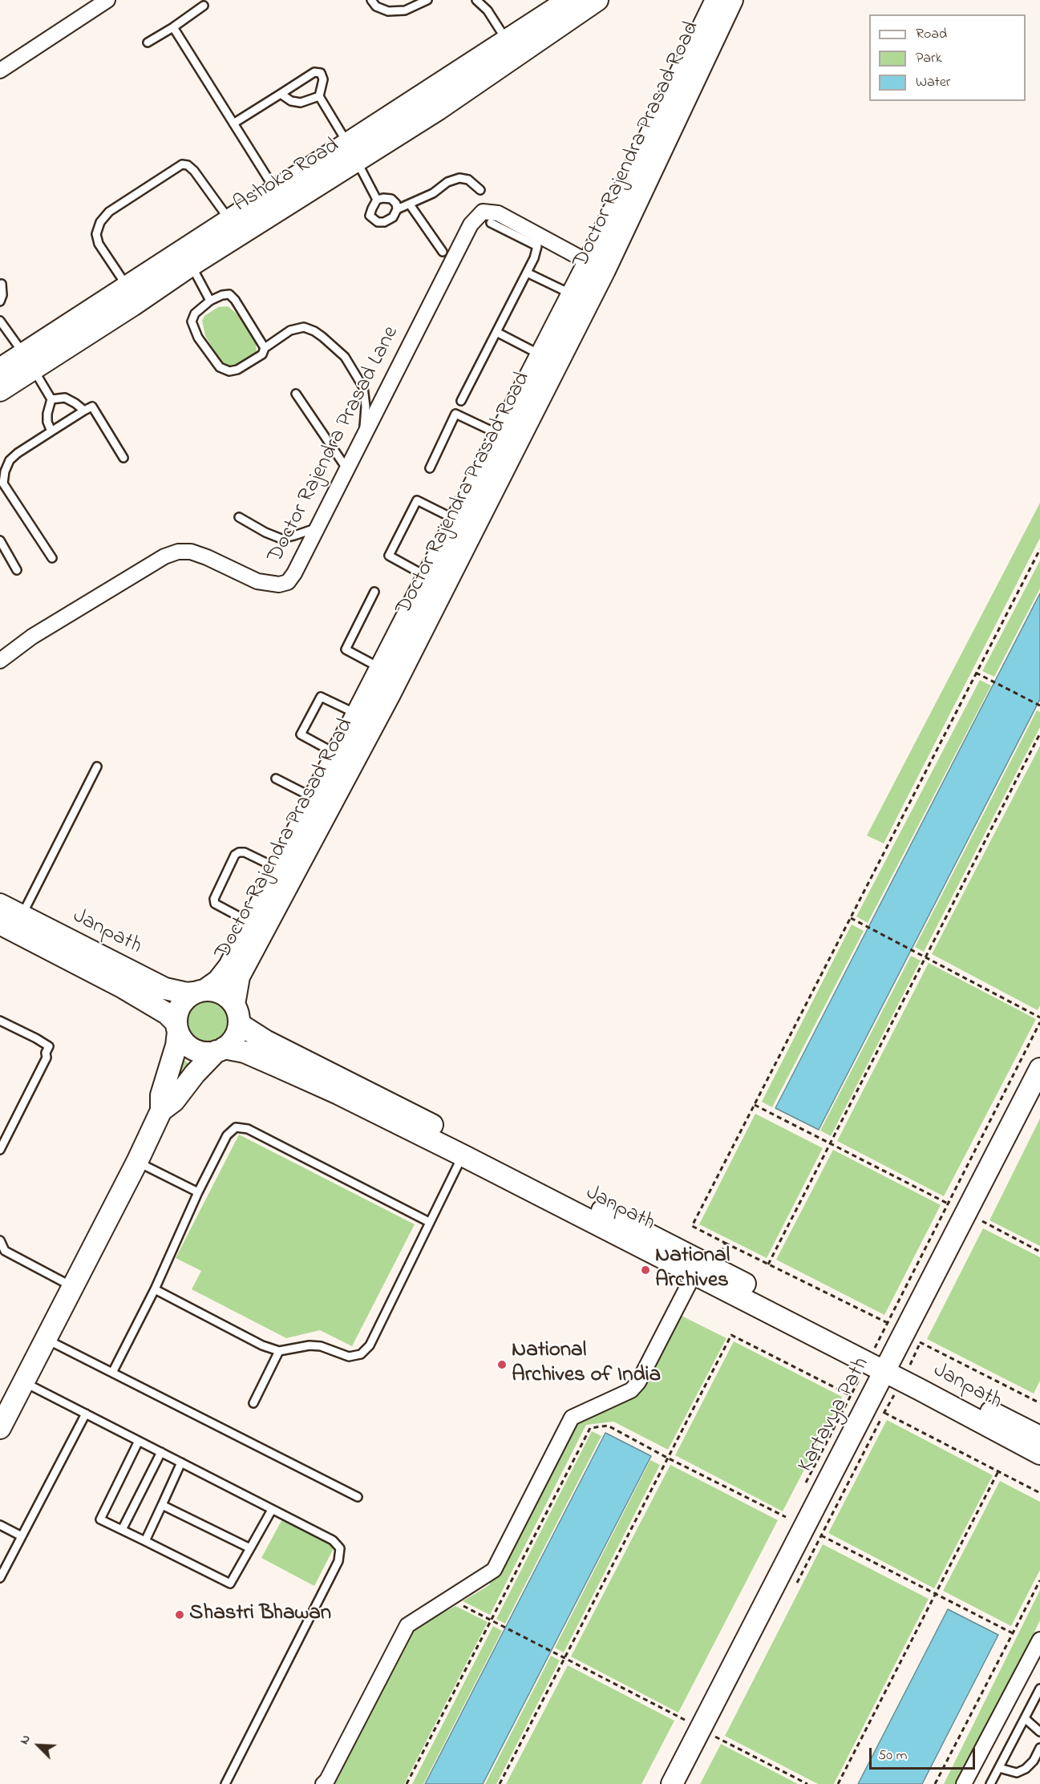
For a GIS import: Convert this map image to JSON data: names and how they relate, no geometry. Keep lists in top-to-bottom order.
{
  "streets": {
    "main road": [
      "Doctor Rajendra Prasad Road",
      "Ashoka Road",
      "Janpath",
      "Kartavya Path"
    ],
    "street": ["Doctor Rajendra Prasad Lane"]
  },
  "crossings": [
    ["Doctor Rajendra Prasad Road", "Doctor Rajendra Prasad Lane"],
    ["Doctor Rajendra Prasad Road", "Janpath"],
    ["Janpath", "Kartavya Path"]
  ],
  "places": ["National Archives", "National Archives of India", "Shastri Bhawan"],
  "legend": ["Road", "Park", "Water"],
  "scale_bar": "50 m",
  "north": "top left"
}
